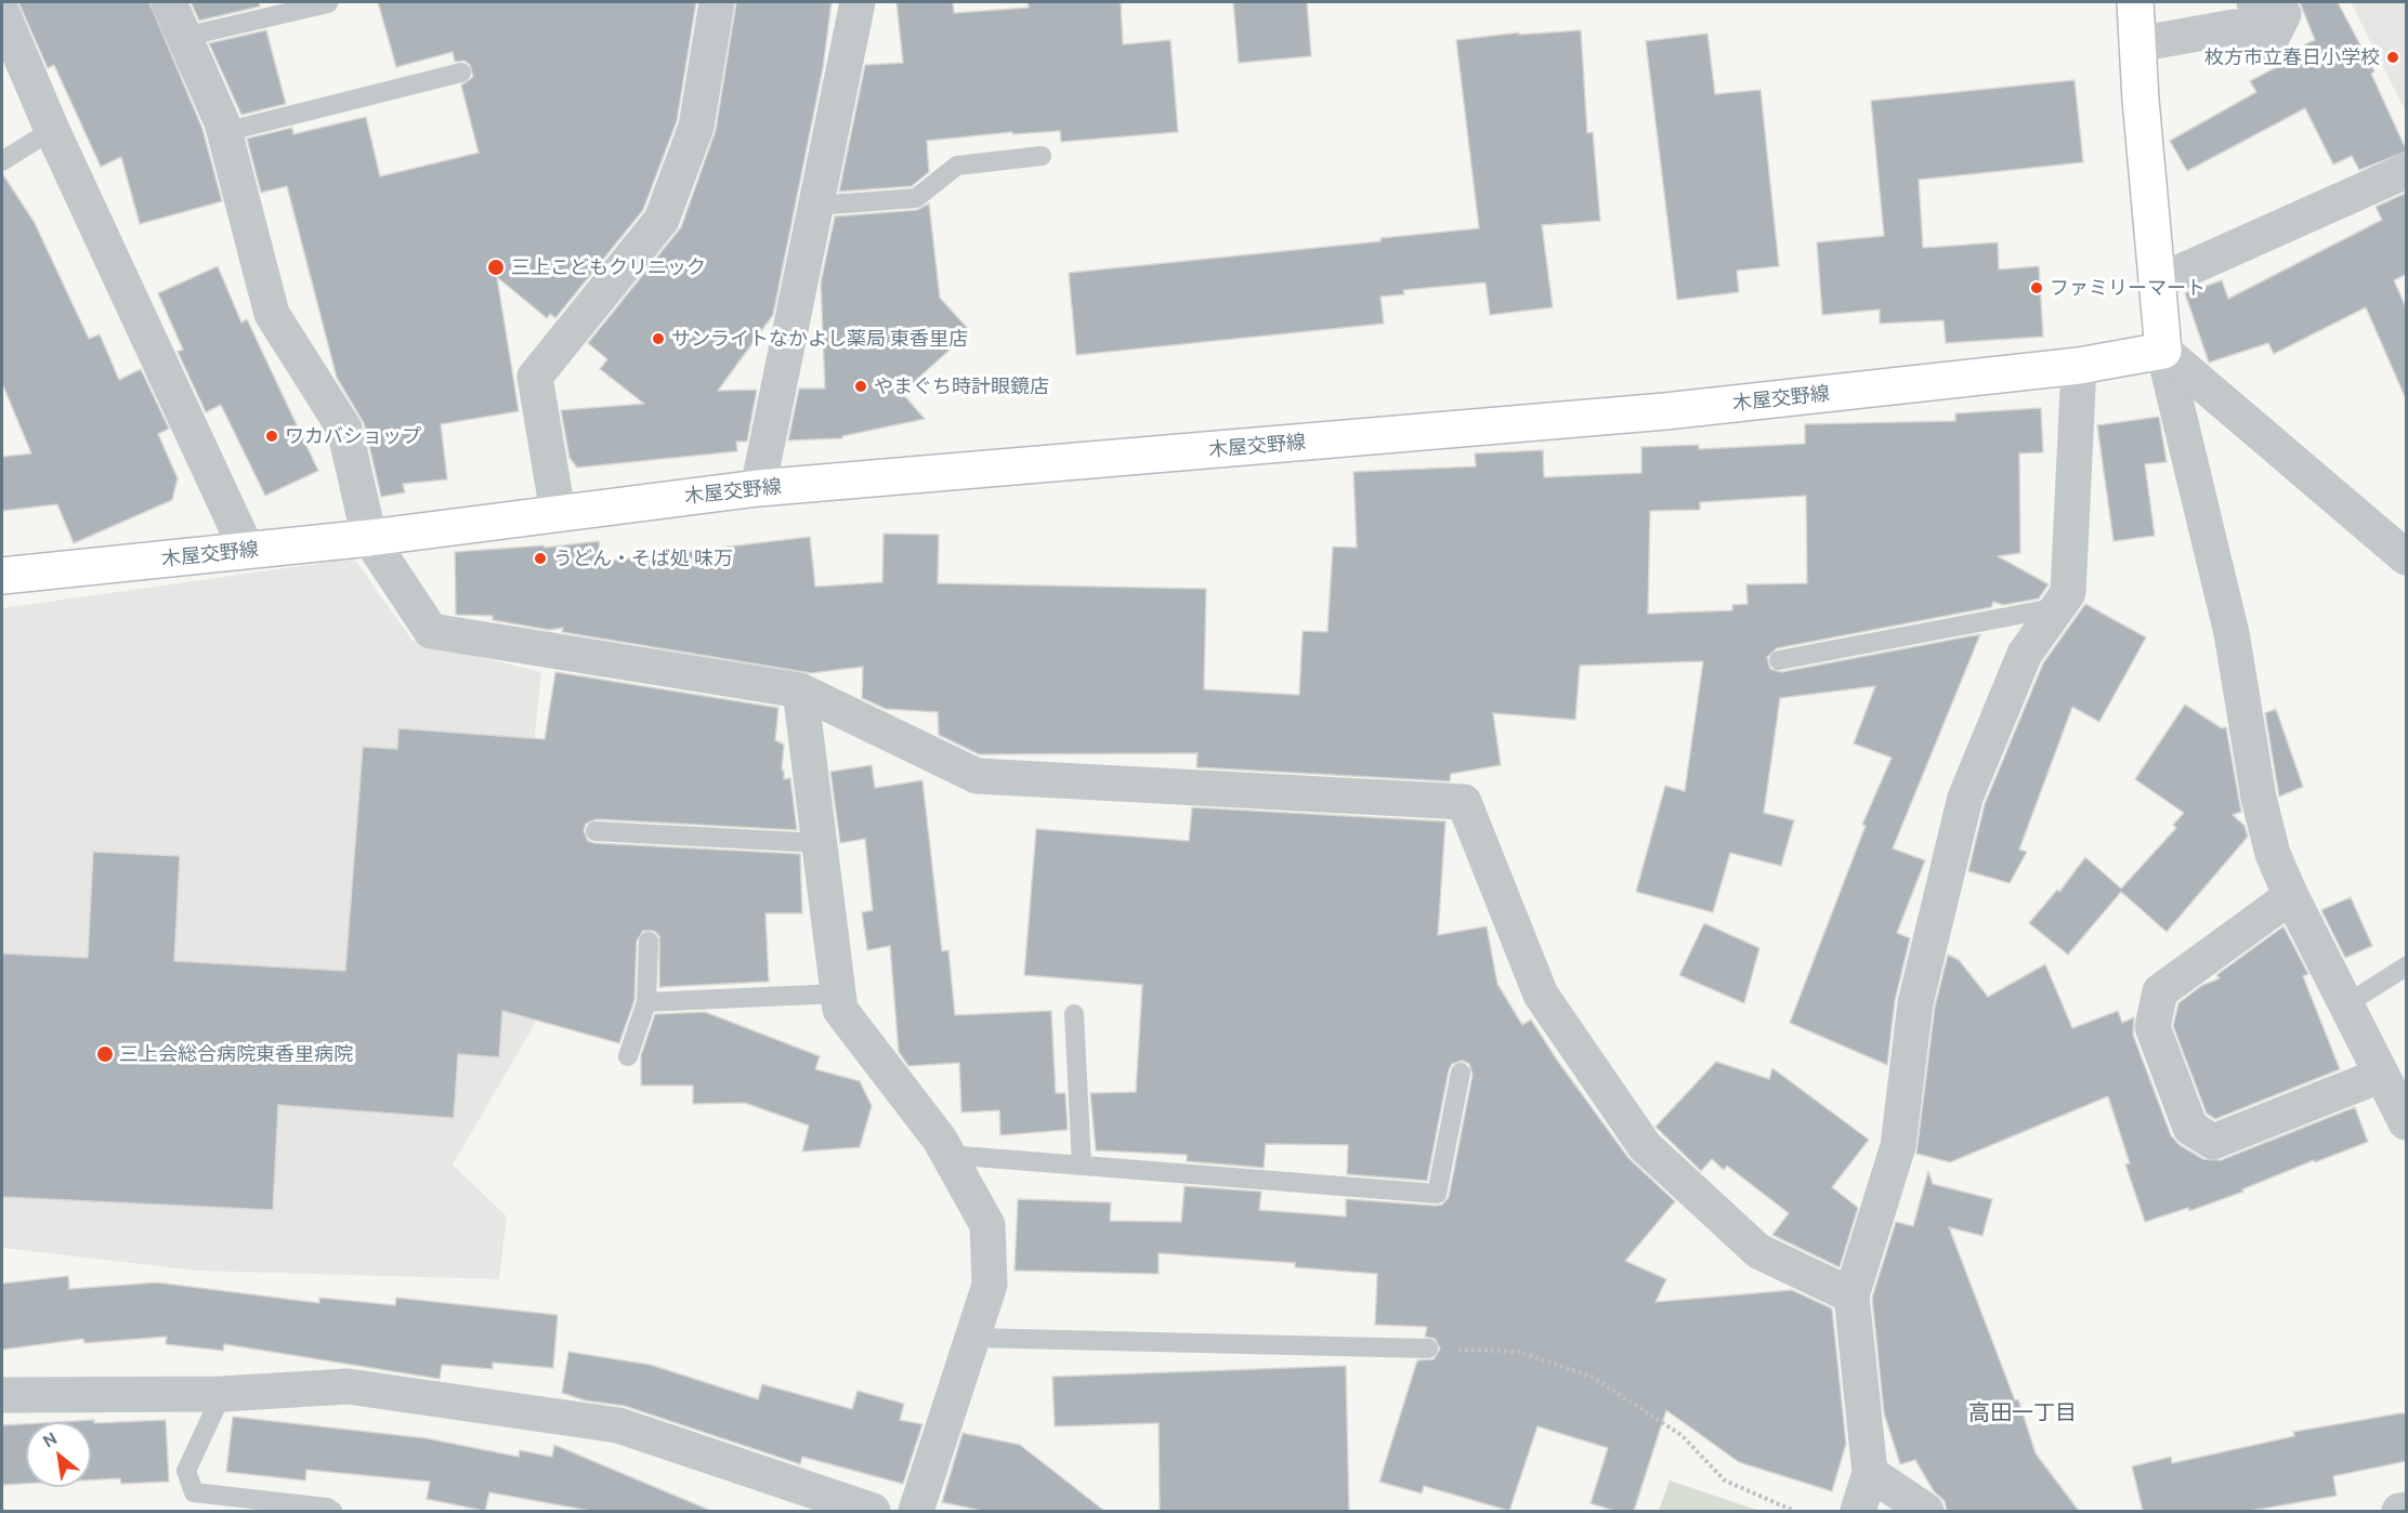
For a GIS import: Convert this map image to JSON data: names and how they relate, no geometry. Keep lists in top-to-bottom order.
{
  "streets": {
    "main road": ["木屋交野線"]
  },
  "districts": ["高田一丁目"],
  "places": [
    "枚方市立春日小学校",
    "三上こどもクリニック",
    "ファミリーマート",
    "サンライトなかよし薬局 東香里店",
    "やまぐち時計眼鏡店",
    "ワカバショップ",
    "うどん・そば処 味万",
    "三上会総合病院東香里病院"
  ],
  "north": "top left"
}
